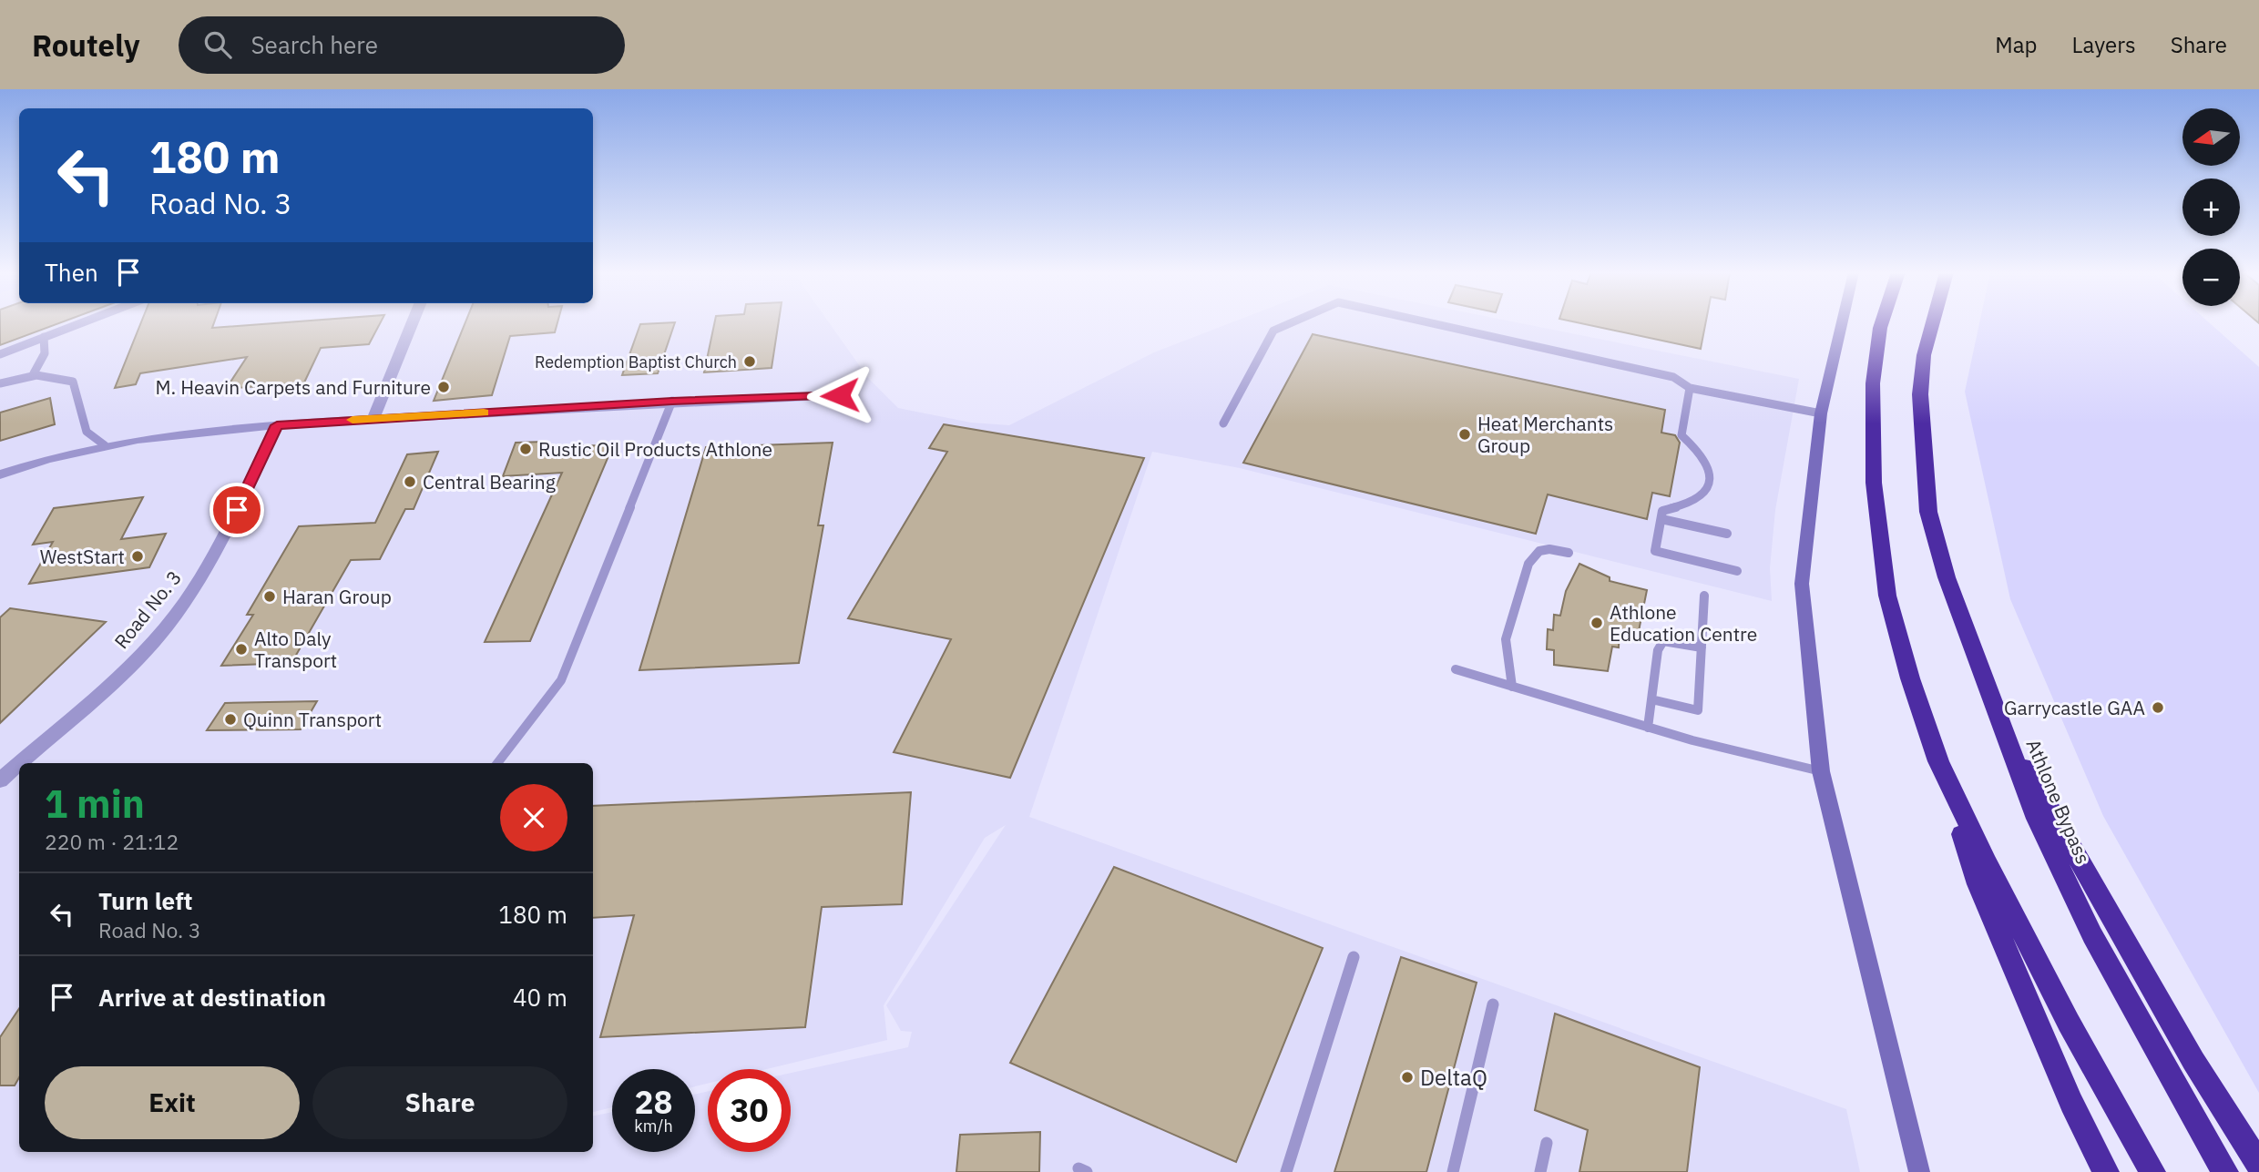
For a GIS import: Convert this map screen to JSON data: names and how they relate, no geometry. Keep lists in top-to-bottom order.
{
  "streets": {
    "highway": ["Athlone Bypass"],
    "street": ["Road No. 3"]
  },
  "places": [
    "Redemption Baptist Church",
    "M. Heavin Carpets and Furniture",
    "Heat Merchants Group",
    "Rustic Oil Products Athlone",
    "Central Bearing",
    "WestStart",
    "Haran Group",
    "Athlone Education Centre",
    "Alto Daly Transport",
    "Garrycastle GAA",
    "Quinn Transport",
    "DeltaQ"
  ],
  "north": "left",
  "page": {
    "header": "Routely",
    "search": "Search here",
    "nav": ["Map", "Layers", "Share"],
    "map_buttons": ["+", "−"],
    "turn": ["180 m", "Road No. 3"],
    "then": "Then",
    "heading": ["1 min", "220 m · 21:12"],
    "list": [
      {
        "name": "Turn left",
        "note": "Road No. 3",
        "value": "180 m"
      },
      {
        "name": "Arrive at destination",
        "value": "40 m"
      }
    ],
    "buttons": ["Exit", "Share"],
    "speed": "28 km/h",
    "limit": "30"
  }
}
